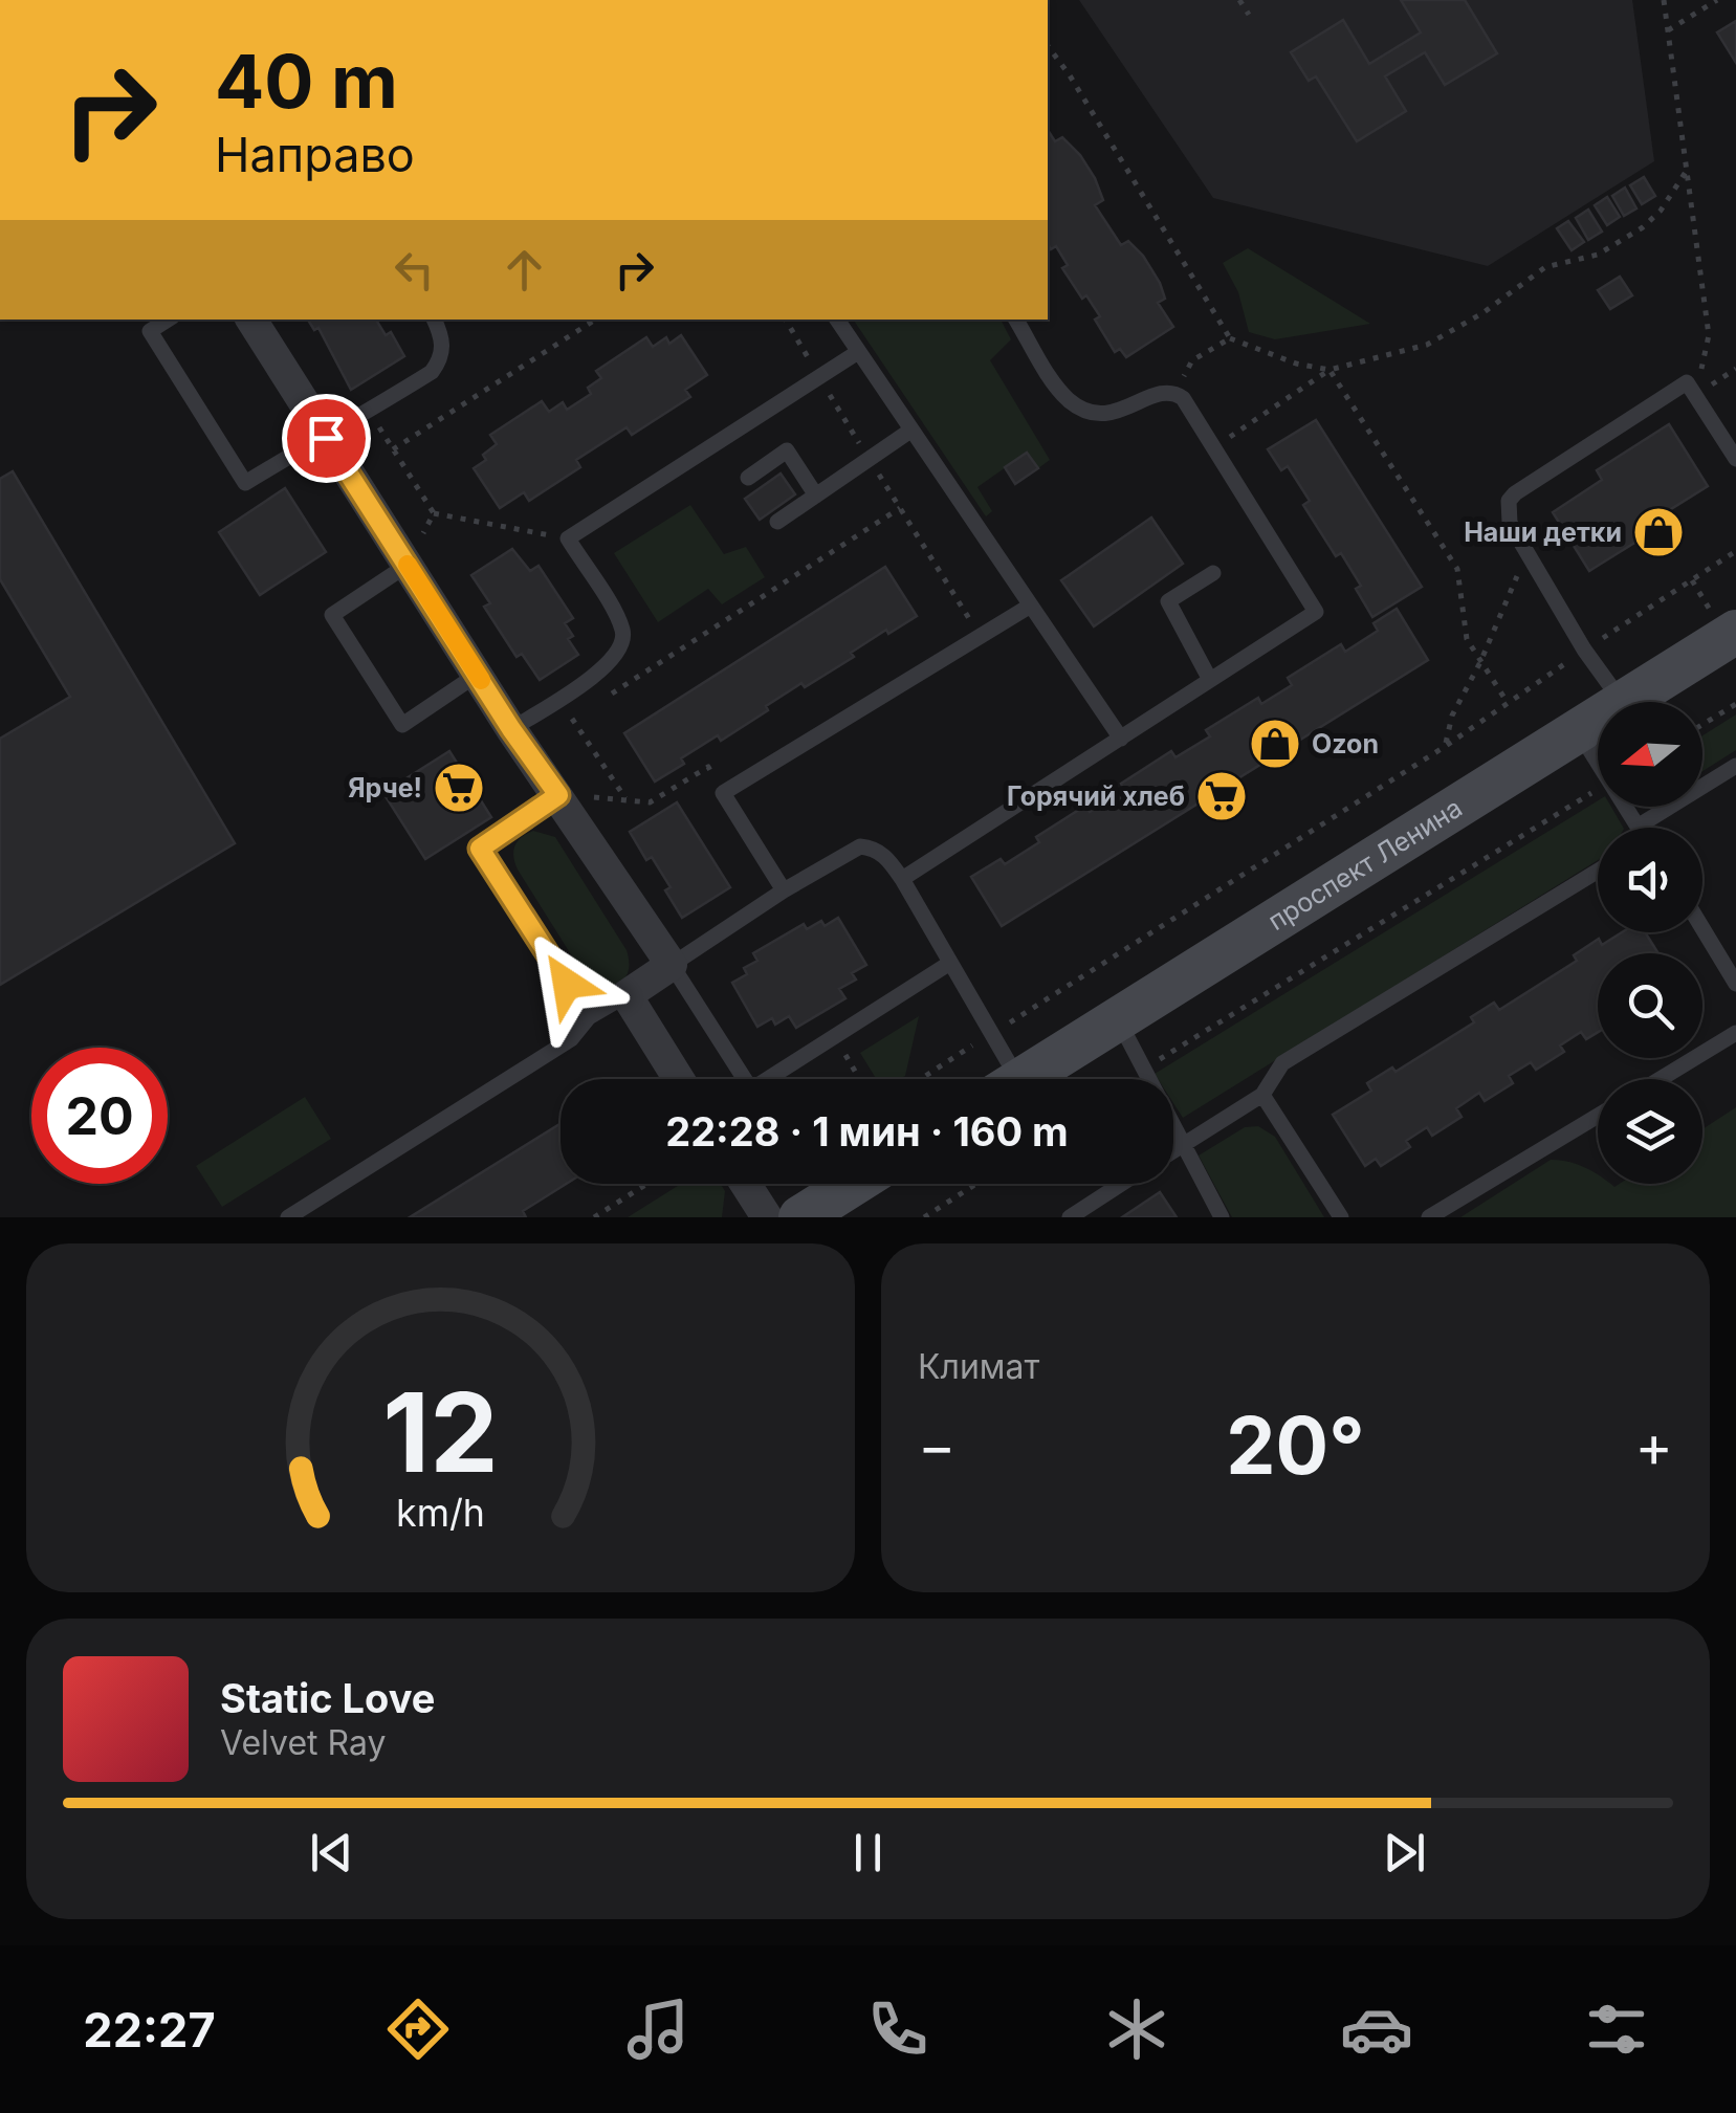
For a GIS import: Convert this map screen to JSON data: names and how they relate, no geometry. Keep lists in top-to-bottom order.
{
  "streets": {
    "main road": ["проспект Ленина"]
  },
  "places": {
    "shop": ["Наши детки", "Ozon"],
    "supermarket": ["Ярче!", "Горячий хлеб"]
  },
  "north": "left",
  "page": {
    "turn": ["40 m", "Направо"],
    "limit": "20",
    "trip": "22:28 · 1 мин · 160 m",
    "tile": "Климат",
    "heat": ["−", "20°", "+"],
    "song": ["Static Love", "Velvet Ray"],
    "tabs": "22:27",
    "gauge": ["12", "km/h"]
  }
}
